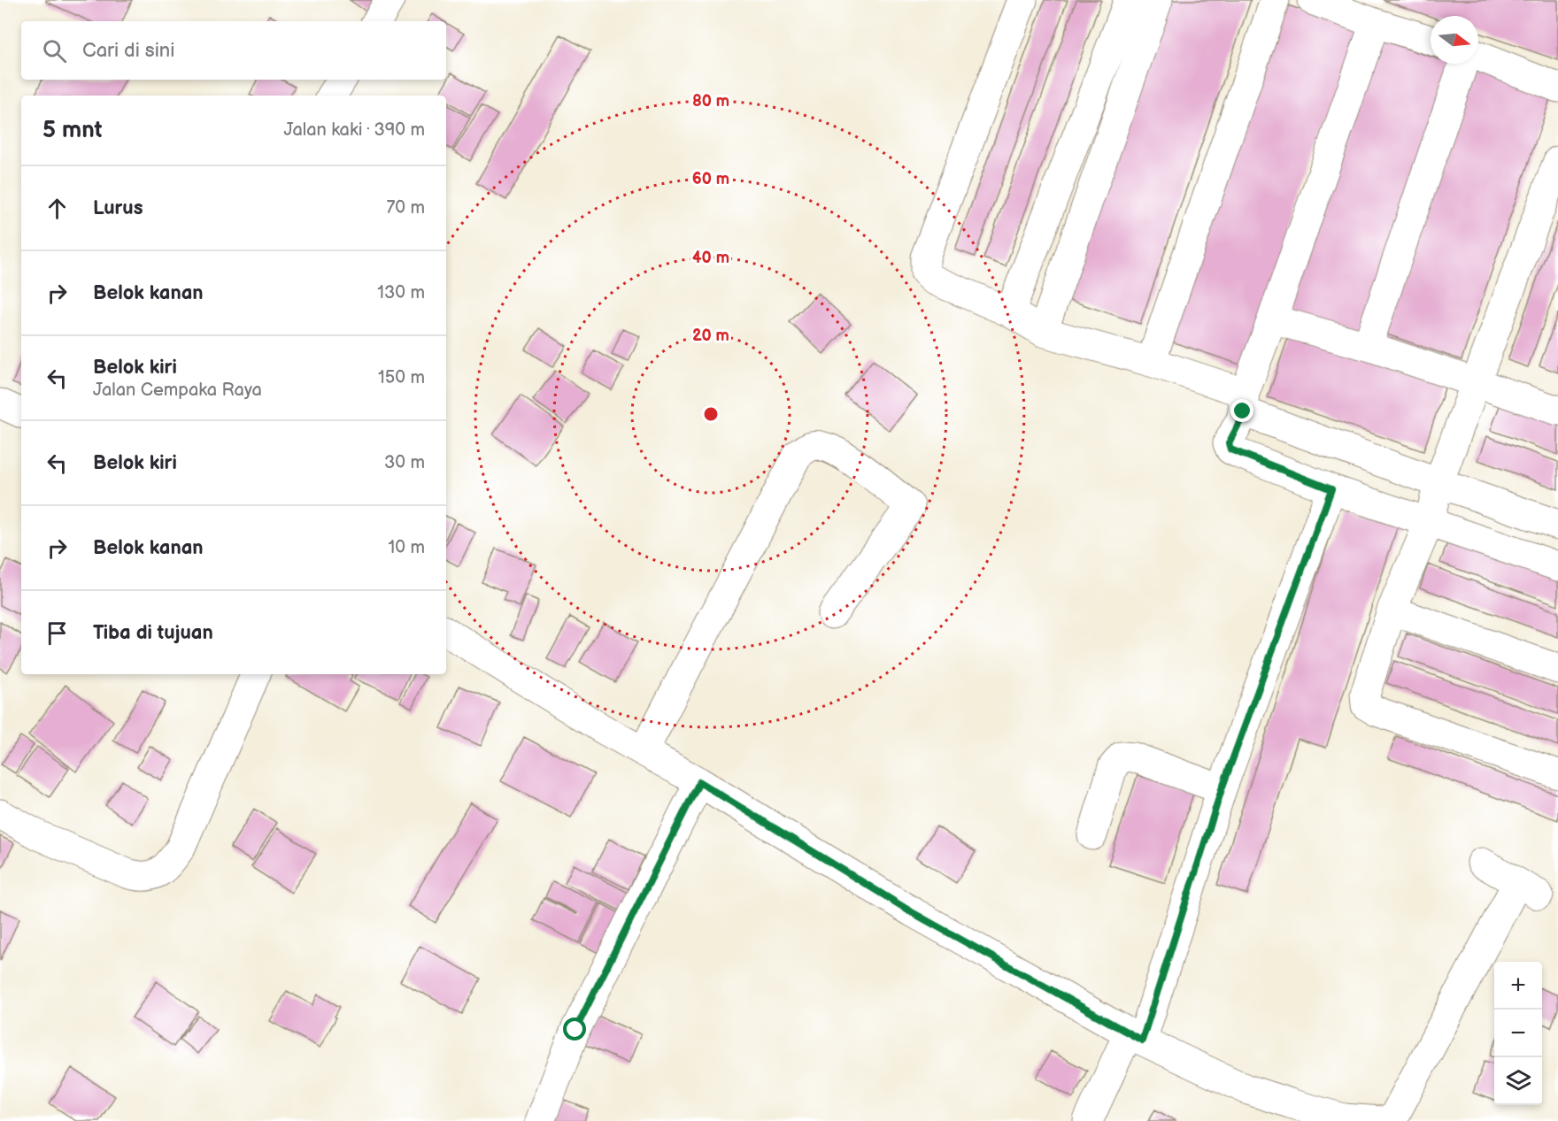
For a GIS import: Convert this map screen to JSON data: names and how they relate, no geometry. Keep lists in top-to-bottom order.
{
  "north": "right",
  "page": {
    "search": "Cari di sini",
    "heading": ["5 mnt", "Jalan kaki · 390 m"],
    "list": [
      ["Lurus", "70 m"],
      ["Belok kanan", "130 m"],
      ["Belok kiri", "Jalan Cempaka Raya", "150 m"],
      ["Belok kiri", "30 m"],
      ["Belok kanan", "10 m"],
      "Tiba di tujuan"
    ],
    "map_buttons": ["+", "−"]
  },
  "rings": [
    "80 m",
    "60 m",
    "40 m",
    "20 m"
  ]
}
